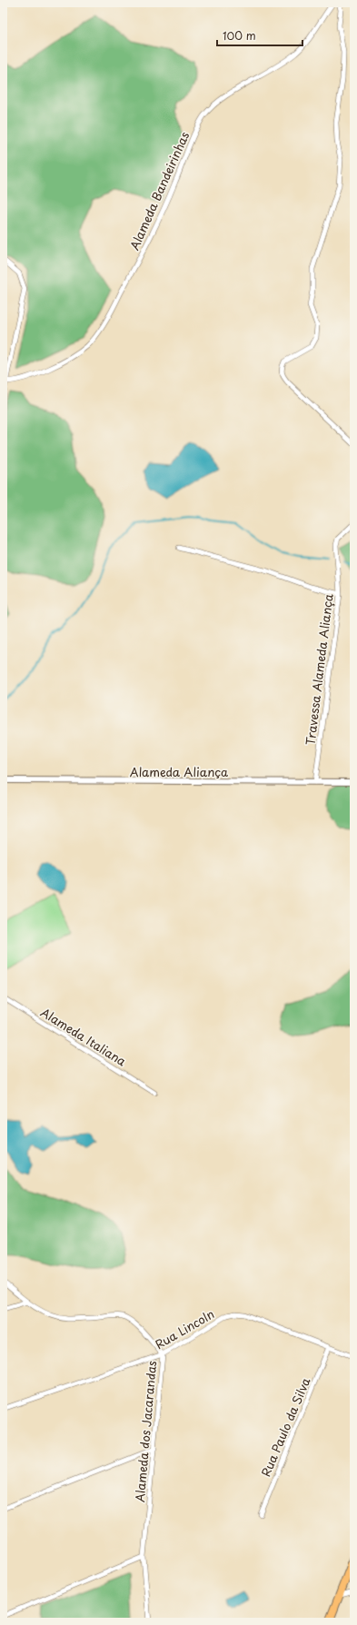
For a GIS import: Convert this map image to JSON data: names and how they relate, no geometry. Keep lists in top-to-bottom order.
{
  "streets": {
    "street": [
      "Alameda Bandeirinhas",
      "Travessa Alameda Aliança",
      "Alameda Aliança",
      "Alameda Italiana",
      "Rua Lincoln",
      "Rua Paulo da Silva",
      "Alameda dos Jacarandas"
    ]
  },
  "crossings": [
    ["Travessa Alameda Aliança", "Alameda Aliança"],
    ["Rua Lincoln", "Rua Paulo da Silva"],
    ["Rua Lincoln", "Alameda dos Jacarandas"]
  ],
  "scale_bar": "100 m"
}
